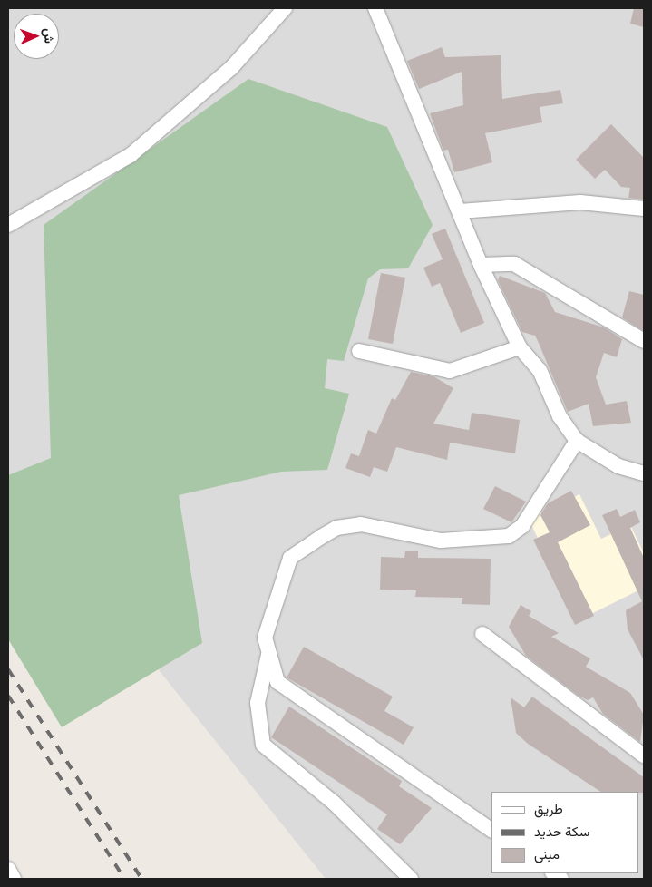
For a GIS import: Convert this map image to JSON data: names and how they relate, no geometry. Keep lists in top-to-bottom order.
{
  "legend": ["طريق", "سكة حديد", "مبنى"],
  "north": "right"
}
